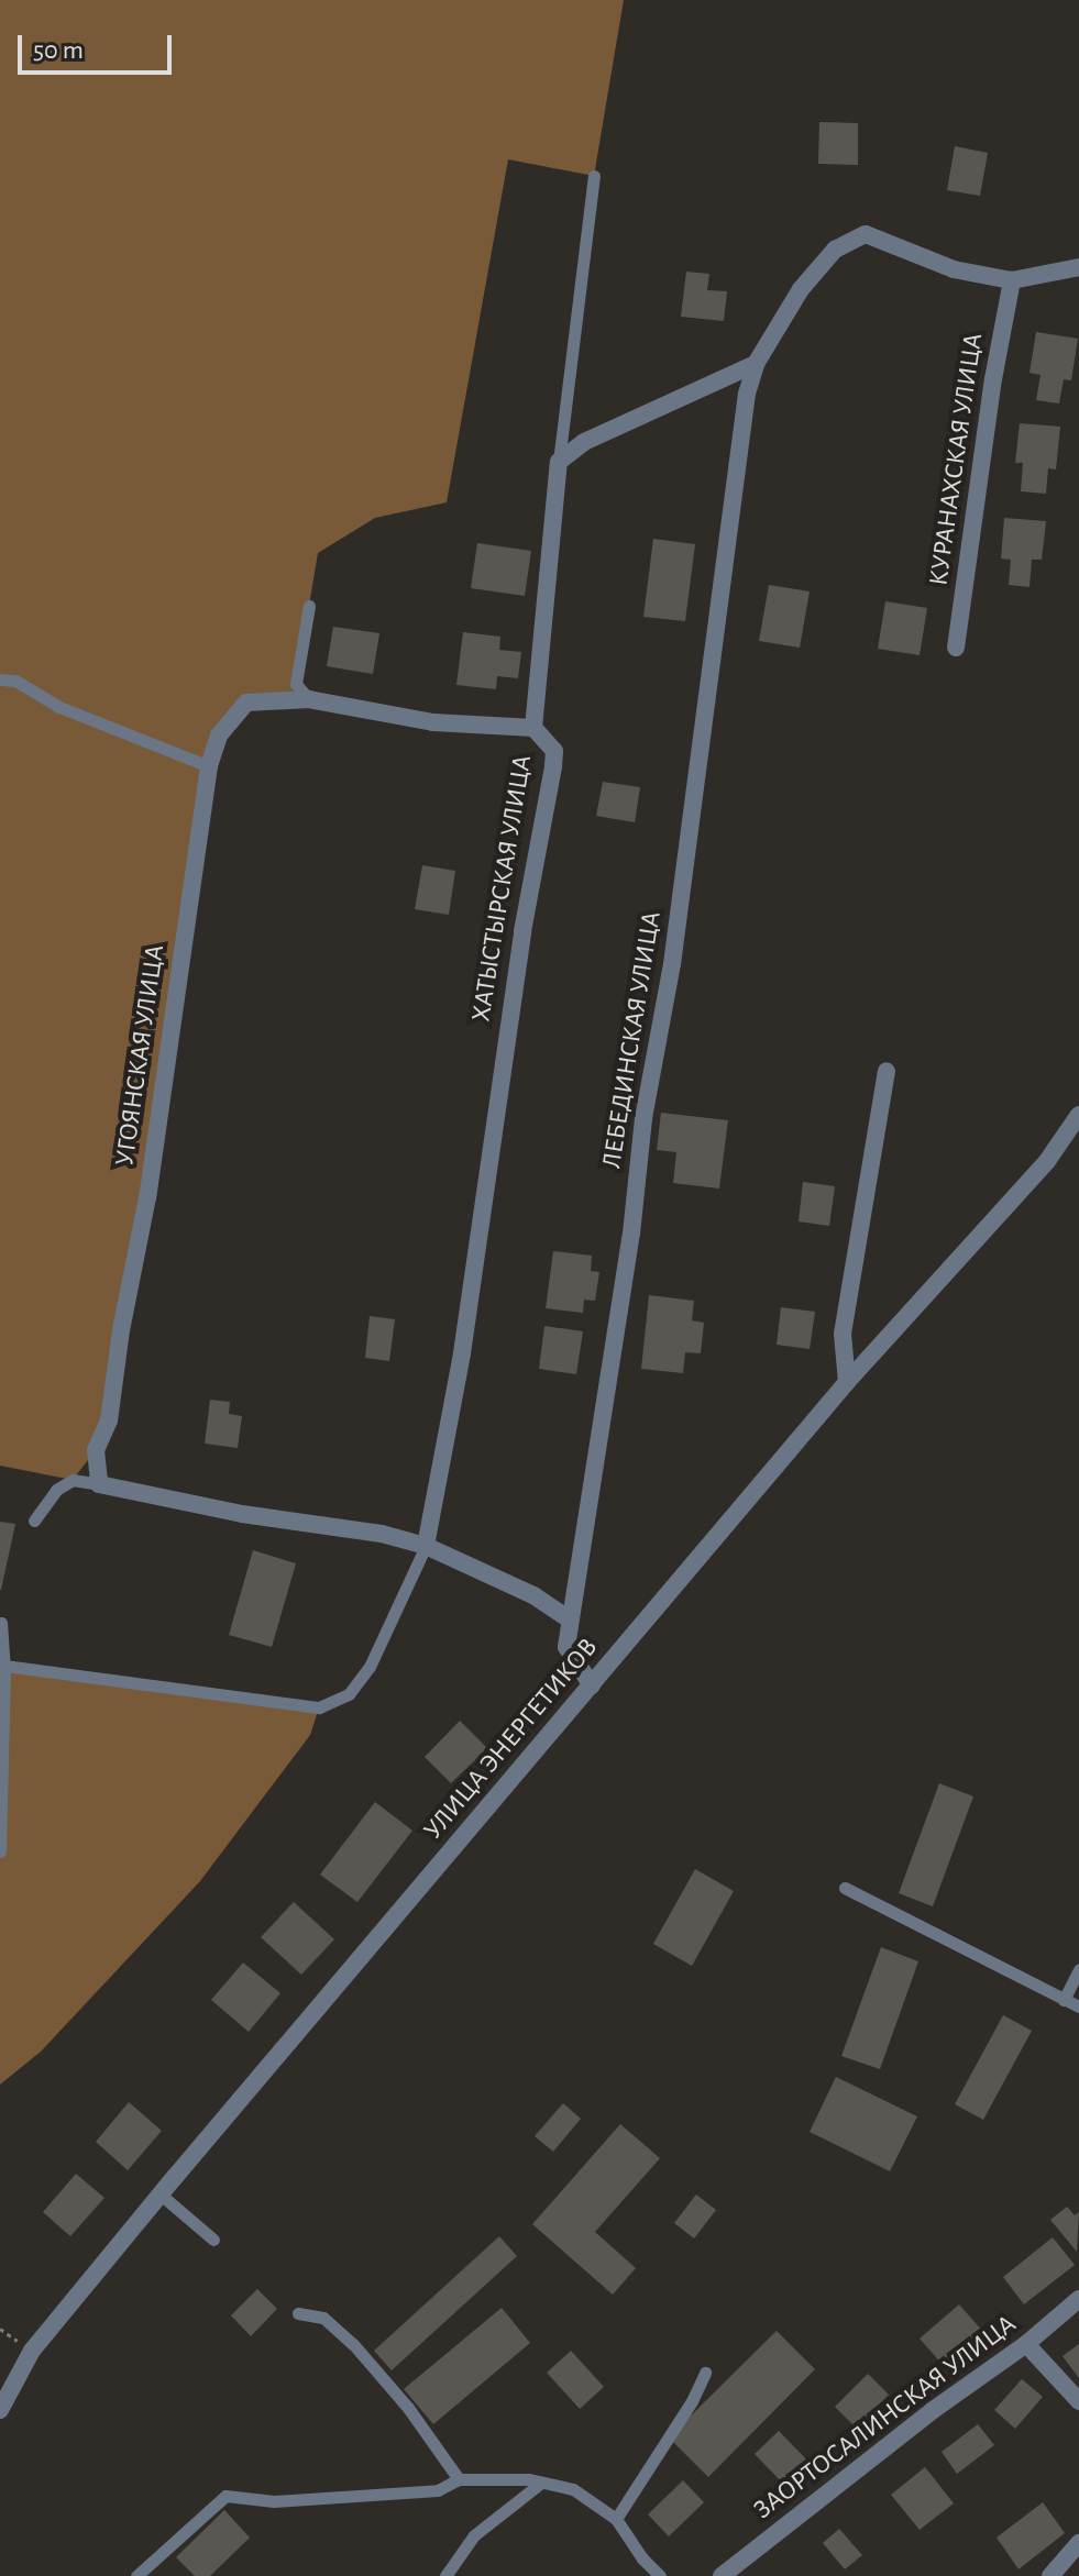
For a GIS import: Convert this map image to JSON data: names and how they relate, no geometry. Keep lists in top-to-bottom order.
{
  "streets": {
    "street": [
      "КУРАНАХСКАЯ УЛИЦА",
      "ХАТЫСТЫРСКАЯ УЛИЦА",
      "ЛЕБЕДИНСКАЯ УЛИЦА",
      "УГОЯНСКАЯ УЛИЦА",
      "УЛИЦА ЭНЕРГЕТИКОВ",
      "ЗАОРТОСАЛИНСКАЯ УЛИЦА"
    ]
  },
  "crossings": [
    ["КУРАНАХСКАЯ УЛИЦА", "ЛЕБЕДИНСКАЯ УЛИЦА"],
    ["ХАТЫСТЫРСКАЯ УЛИЦА", "УГОЯНСКАЯ УЛИЦА"],
    ["ЛЕБЕДИНСКАЯ УЛИЦА", "УЛИЦА ЭНЕРГЕТИКОВ"]
  ],
  "scale_bar": "50 m"
}
